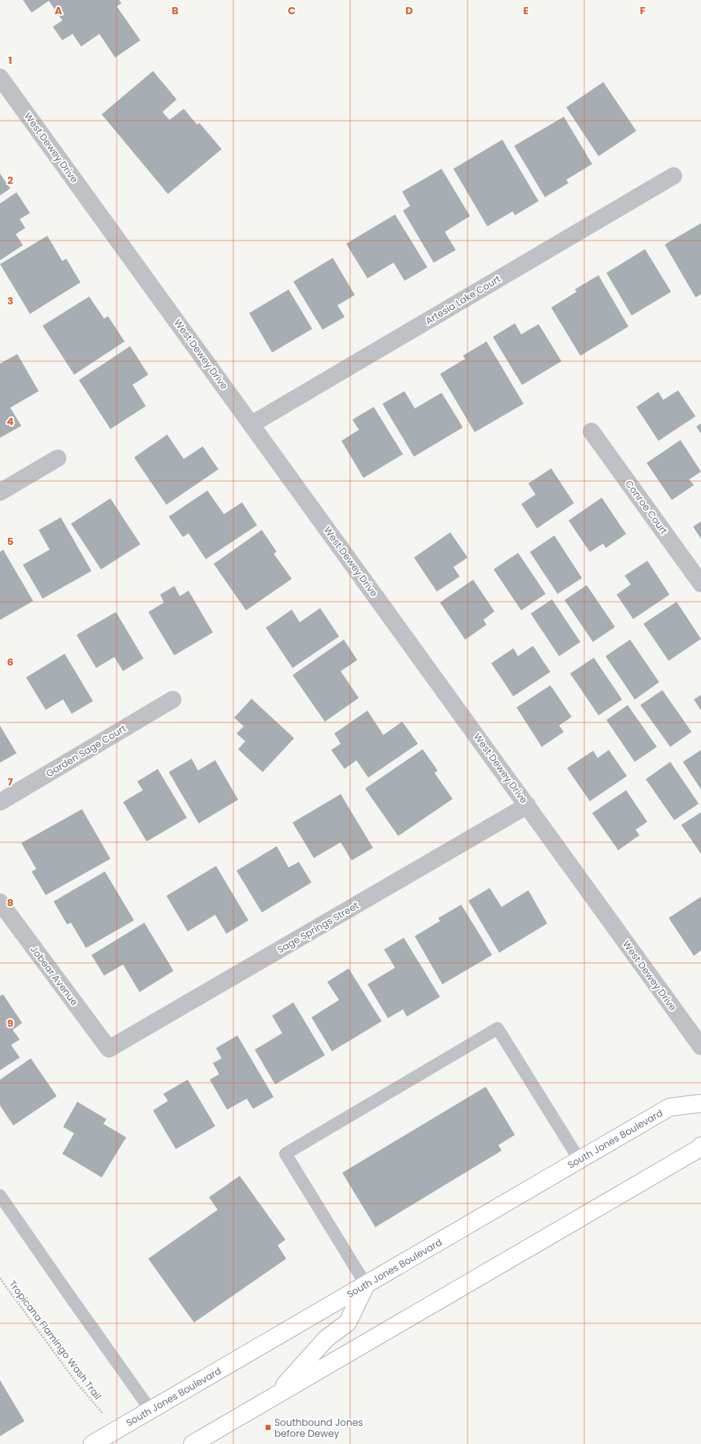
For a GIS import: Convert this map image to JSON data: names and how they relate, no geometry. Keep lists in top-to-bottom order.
{
  "streets": {
    "main road": ["South Jones Boulevard"],
    "street": [
      "West Dewey Drive",
      "Artesia Lake Court",
      "Conroe Court",
      "Garden Sage Court",
      "Sage Springs Street",
      "Jobear Avenue"
    ],
    "path": ["Tropicana Flamingo Wash Trail"]
  },
  "crossings": [
    ["West Dewey Drive", "Artesia Lake Court"],
    ["West Dewey Drive", "Sage Springs Street"],
    ["Sage Springs Street", "Jobear Avenue"]
  ],
  "places": {
    "transit": ["Southbound Jones before Dewey"]
  },
  "grid": {
    "columns": [
      "A",
      "B",
      "C",
      "D",
      "E",
      "F"
    ],
    "rows": [
      "1",
      "2",
      "3",
      "4",
      "5",
      "6",
      "7",
      "8",
      "9"
    ]
  }
}
